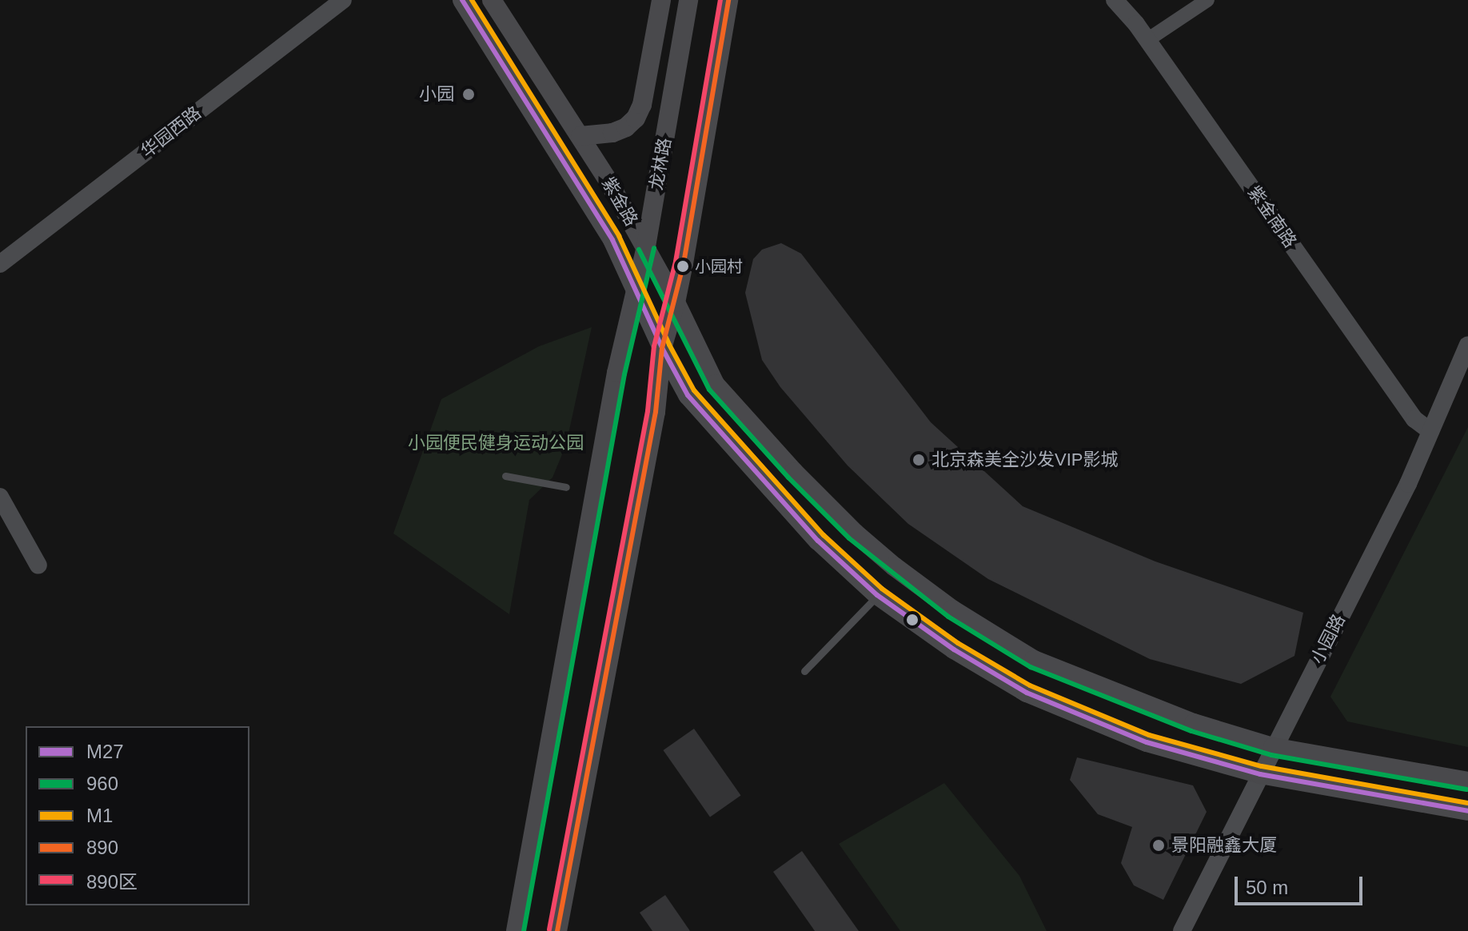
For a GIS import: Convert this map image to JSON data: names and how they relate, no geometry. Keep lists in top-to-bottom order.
{
  "streets": {
    "main road": ["龙林路", "紫金路"],
    "street": ["华园西路", "紫金南路", "小园路"]
  },
  "crossings": [
    ["龙林路", "紫金路"],
    ["紫金路", "小园路"],
    ["紫金南路", "小园路"]
  ],
  "parks": ["小园便民健身运动公园"],
  "places": [
    "小园",
    "小园村",
    "北京森美全沙发VIP影城",
    "景阳融鑫大厦"
  ],
  "lines": [
    "transit line M27",
    "transit line M1",
    "transit line 890",
    "transit line 890区",
    "transit line 960"
  ],
  "legend": [
    "M27",
    "960",
    "M1",
    "890",
    "890区"
  ],
  "scale_bar": "50 m"
}
